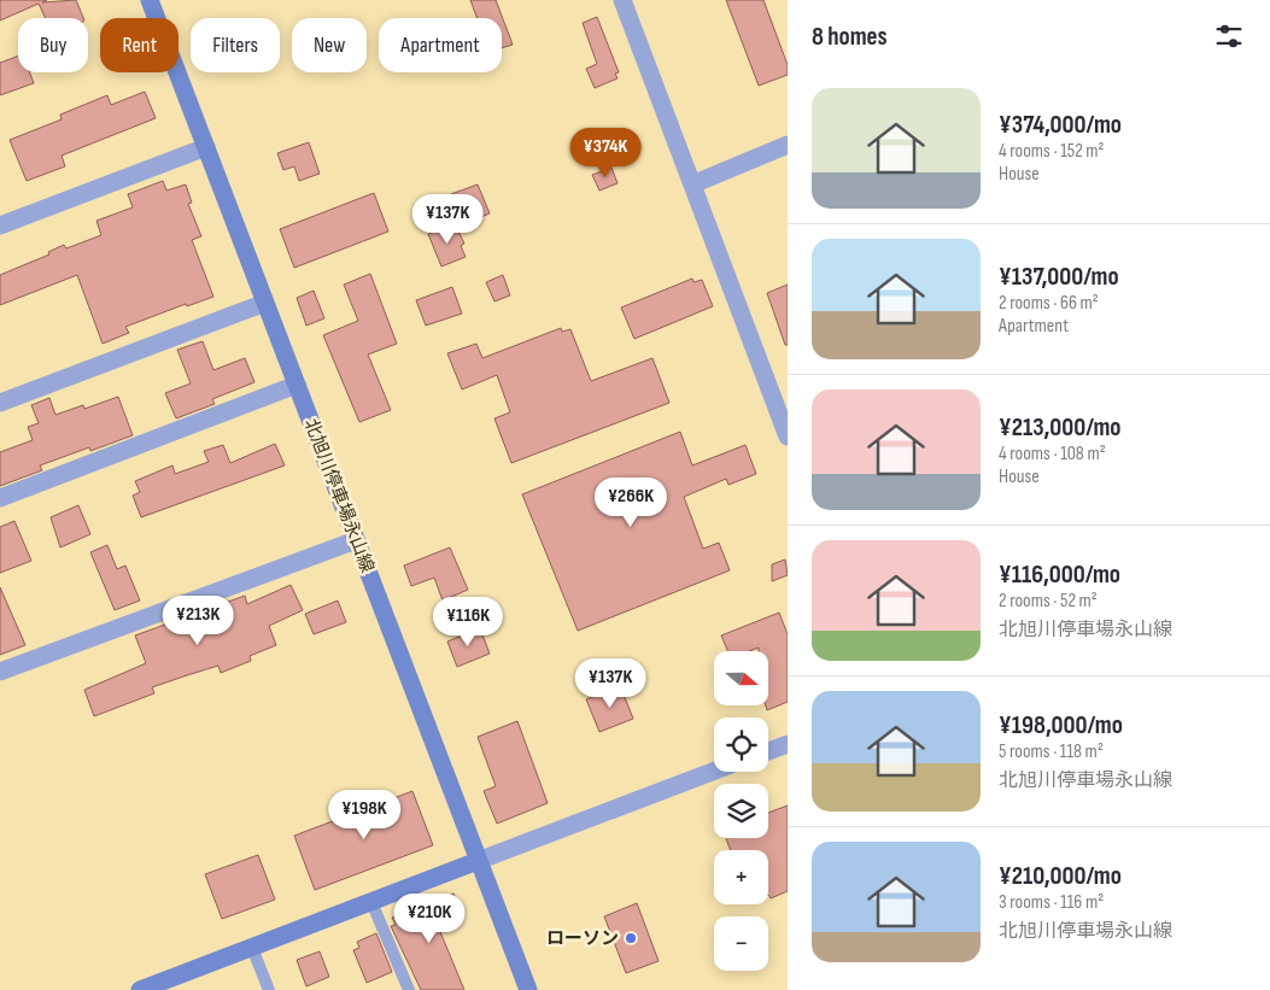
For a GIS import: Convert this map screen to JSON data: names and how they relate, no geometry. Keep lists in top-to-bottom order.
{
  "streets": {
    "main road": ["北旭川停車場永山線"]
  },
  "places": ["ローソン"],
  "north": "right",
  "page": {
    "heading": "8 homes",
    "chip": [
      "Buy",
      "Rent",
      "Filters",
      "New",
      "Apartment"
    ],
    "list": [
      {
        "name": "¥374,000/mo",
        "note": "4 rooms · 152 m² · House"
      },
      {
        "name": "¥137,000/mo",
        "note": "2 rooms · 66 m² · Apartment"
      },
      {
        "name": "¥213,000/mo",
        "note": "4 rooms · 108 m² · House"
      },
      {
        "name": "¥116,000/mo",
        "note": "2 rooms · 52 m² · 北旭川停車場永山線"
      },
      {
        "name": "¥198,000/mo",
        "note": "5 rooms · 118 m² · 北旭川停車場永山線"
      },
      {
        "name": "¥210,000/mo",
        "note": "3 rooms · 116 m² · 北旭川停車場永山線"
      }
    ],
    "price": [
      "¥374K",
      "¥137K",
      "¥266K",
      "¥213K",
      "¥116K",
      "¥137K",
      "¥198K",
      "¥210K"
    ],
    "map_buttons": ["+", "−"]
  }
}
